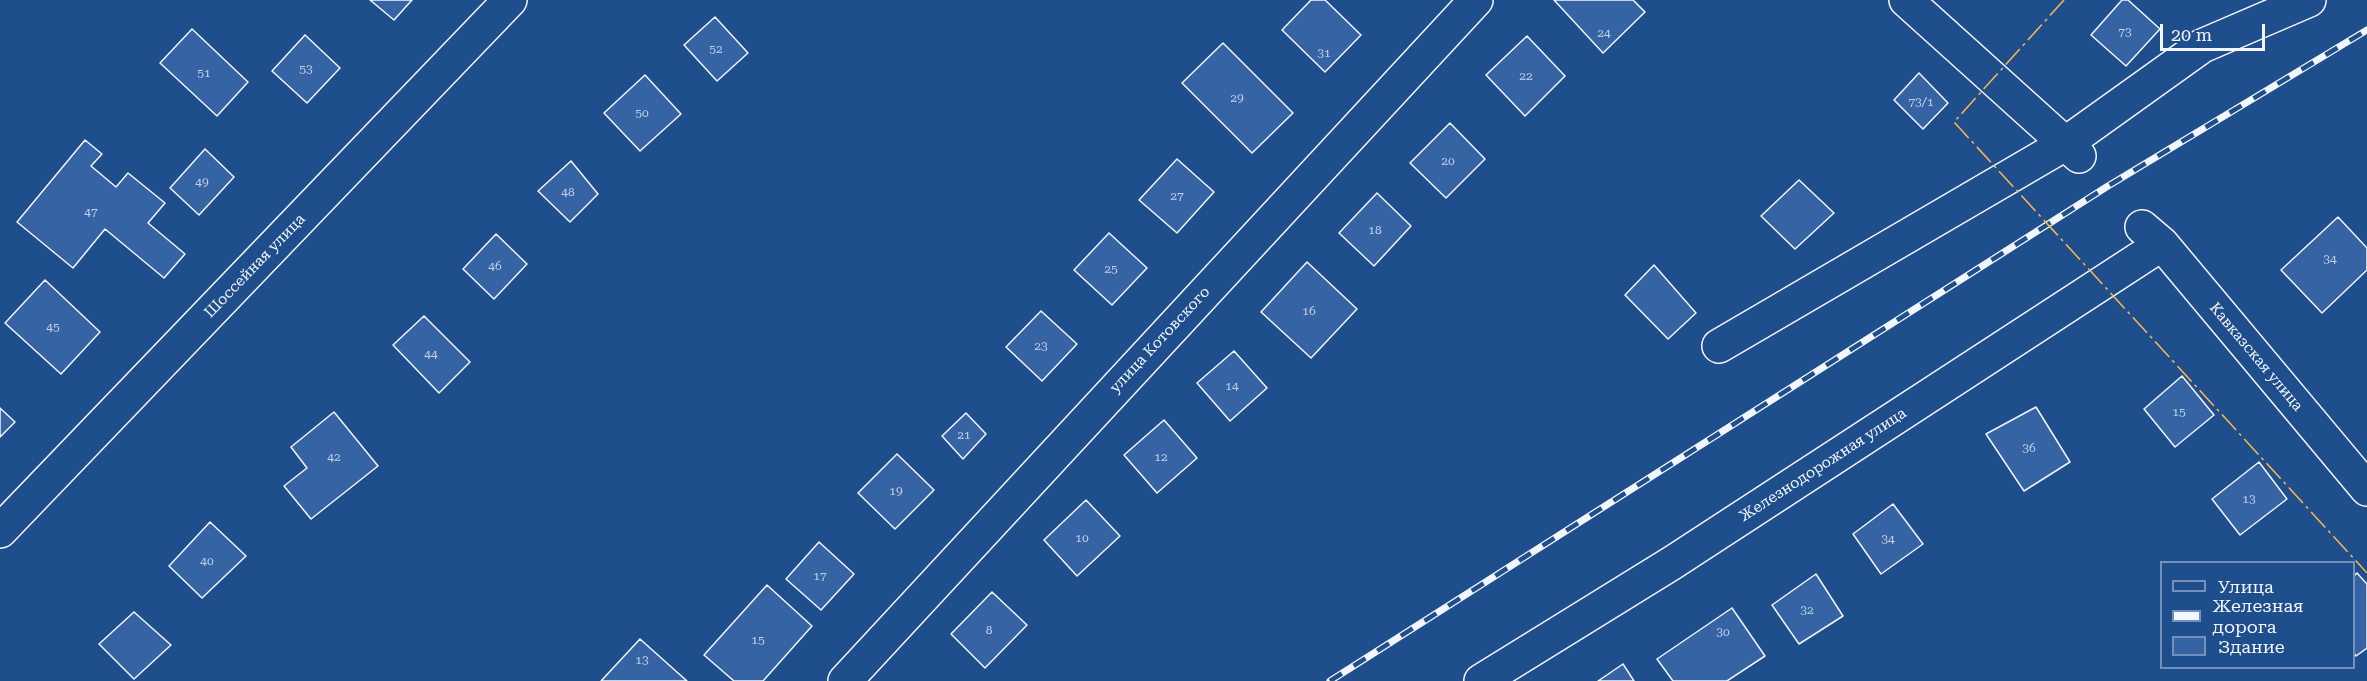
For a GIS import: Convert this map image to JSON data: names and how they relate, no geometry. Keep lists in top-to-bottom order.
{
  "streets": {
    "street": [
      "Шоссейная улица",
      "улица Котовского",
      "Кавказская улица",
      "Железнодорожная улица"
    ]
  },
  "crossings": [
    ["Кавказская улица", "Железнодорожная улица"]
  ],
  "house_numbers": [
    "73",
    "24",
    "52",
    "31",
    "53",
    "51",
    "22",
    "29",
    "73/1",
    "50",
    "20",
    "49",
    "48",
    "27",
    "47",
    "18",
    "34",
    "46",
    "25",
    "16",
    "45",
    "23",
    "44",
    "14",
    "15",
    "21",
    "36",
    "42",
    "12",
    "19",
    "13",
    "10",
    "34",
    "40",
    "17",
    "32",
    "8",
    "30",
    "15",
    "13"
  ],
  "legend": ["Улица", "Железная дорога", "Здание"],
  "scale_bar": "20 m"
}
